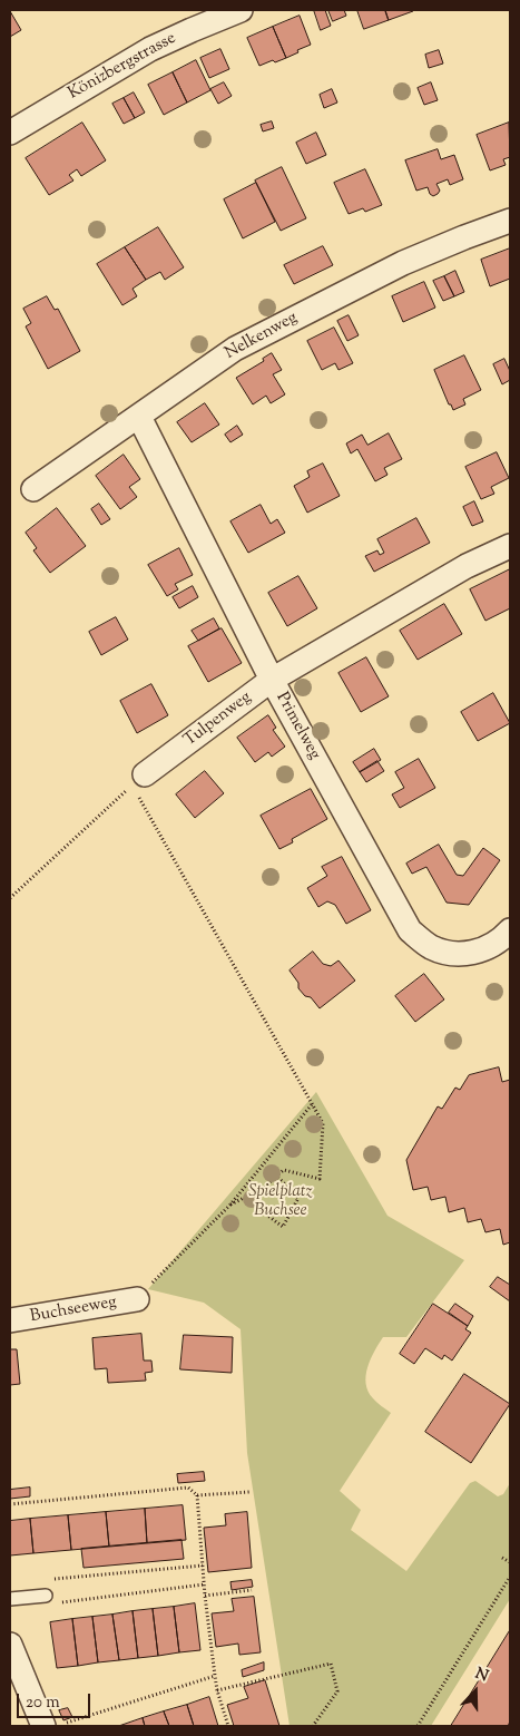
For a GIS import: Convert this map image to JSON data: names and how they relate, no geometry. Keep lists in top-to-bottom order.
{
  "streets": {
    "street": [
      "Könizbergstrasse",
      "Nelkenweg",
      "Tulpenweg",
      "Primelweg",
      "Buchseeweg"
    ]
  },
  "crossings": [
    ["Nelkenweg", "Primelweg"],
    ["Tulpenweg", "Primelweg"]
  ],
  "parks": ["Spielplatz Buchsee"],
  "scale_bar": "20 m",
  "north": "top"
}
